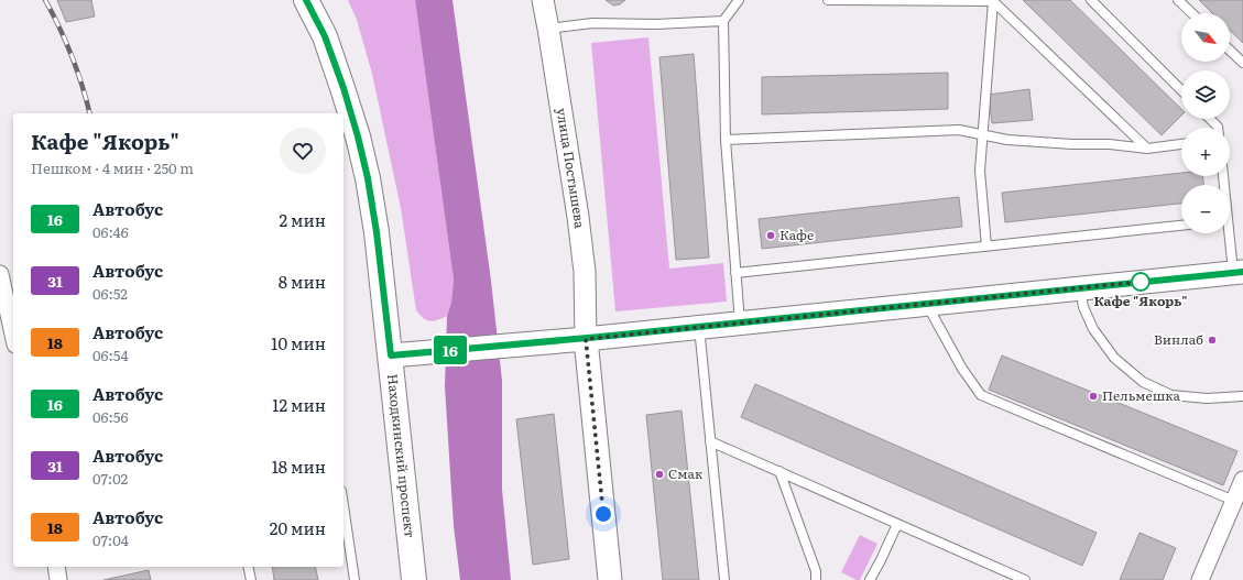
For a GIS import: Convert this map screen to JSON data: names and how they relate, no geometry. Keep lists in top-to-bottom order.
{
  "streets": {
    "main road": ["Находкинский проспект"],
    "street": ["улица Постышева"]
  },
  "places": [
    "Кафе",
    "Кафе \"Якорь\"",
    "Винлаб",
    "Пельмешка",
    "Смак"
  ],
  "lines": ["bus line 16"],
  "north": "bottom right",
  "page": {
    "on_map": "16",
    "map_buttons": ["+", "−"],
    "heading": ["Кафе \"Якорь\"", "Пешком · 4 мин · 250 m"],
    "list": [
      {
        "mark": "16",
        "name": "Автобус",
        "note": "06:46",
        "value": "2 мин"
      },
      {
        "mark": "31",
        "name": "Автобус",
        "note": "06:52",
        "value": "8 мин"
      },
      {
        "mark": "18",
        "name": "Автобус",
        "note": "06:54",
        "value": "10 мин"
      },
      {
        "mark": "16",
        "name": "Автобус",
        "note": "06:56",
        "value": "12 мин"
      },
      {
        "mark": "31",
        "name": "Автобус",
        "note": "07:02",
        "value": "18 мин"
      },
      {
        "mark": "18",
        "name": "Автобус",
        "note": "07:04",
        "value": "20 мин"
      }
    ]
  }
}
